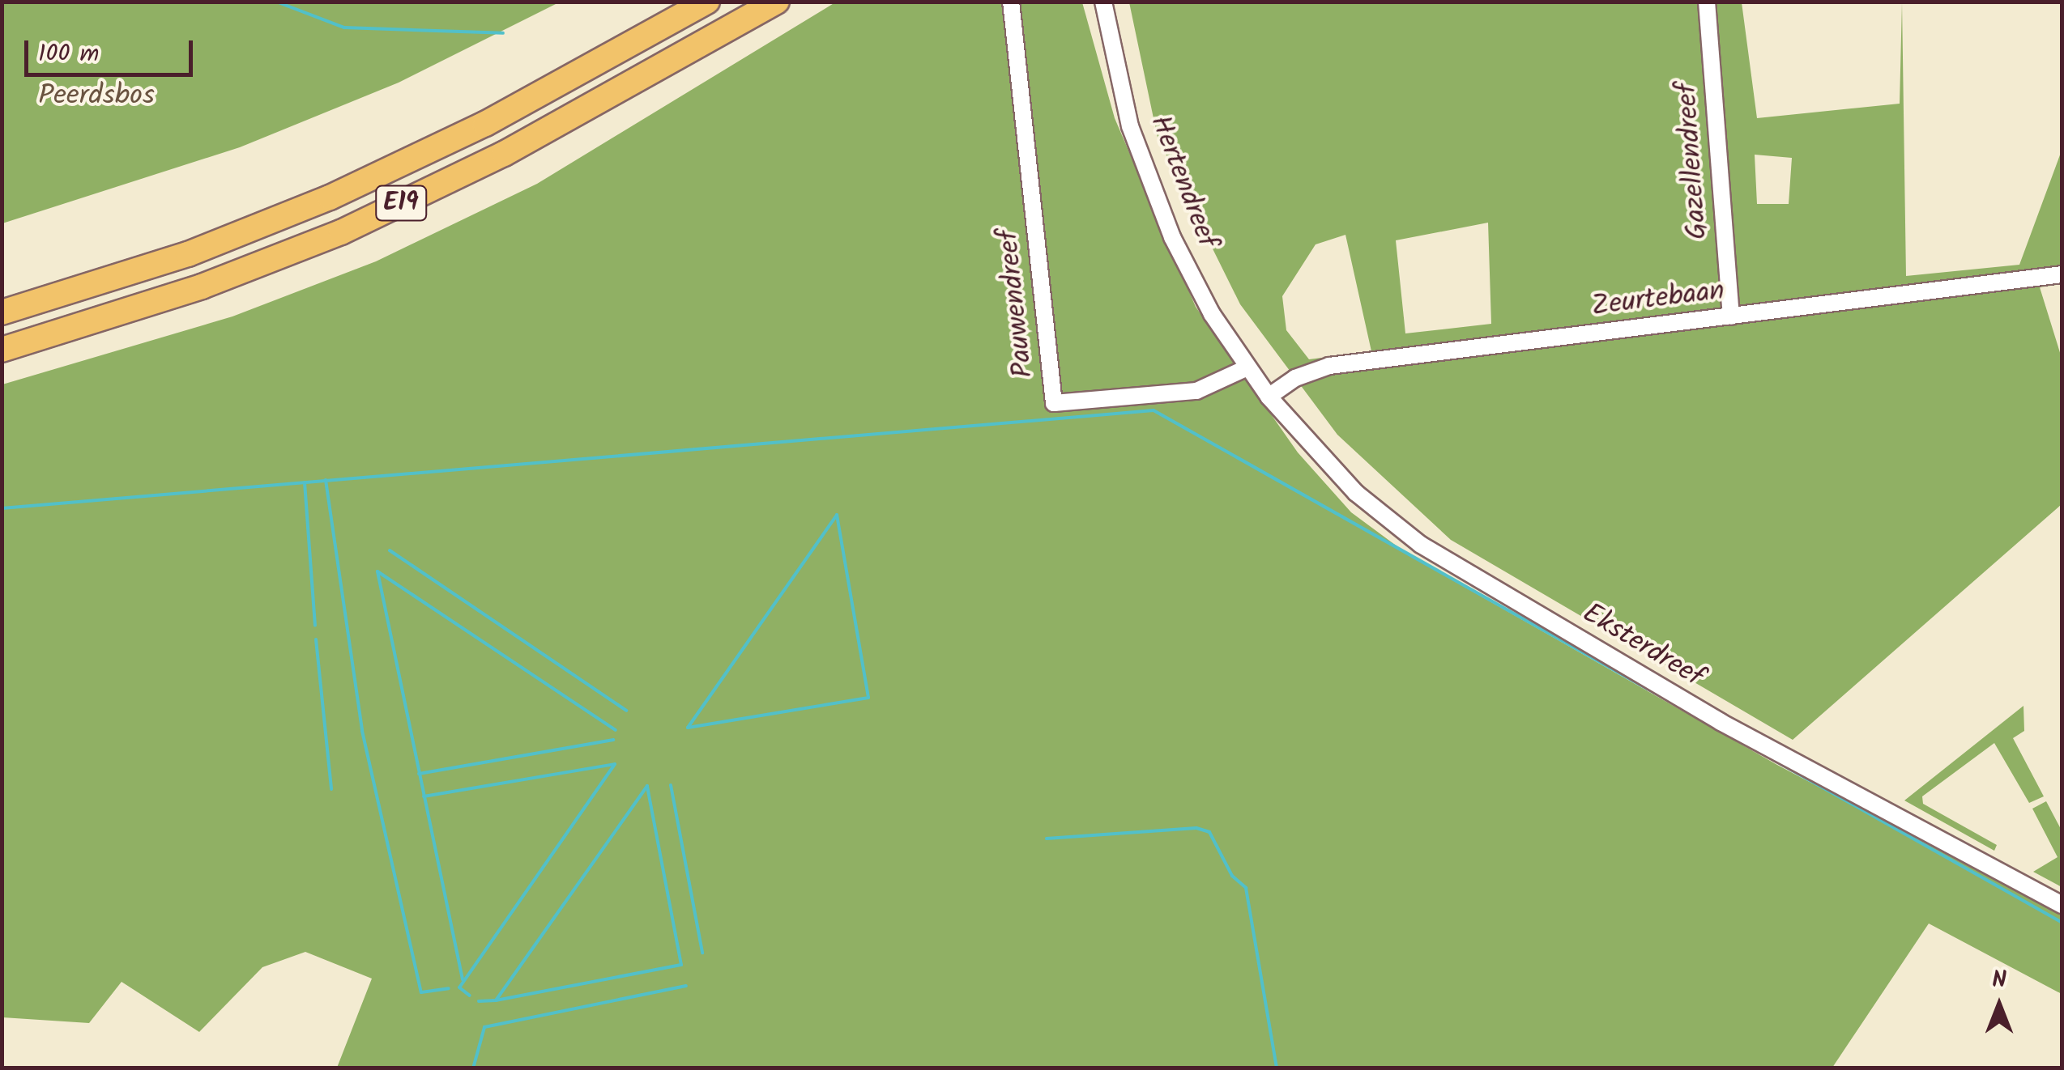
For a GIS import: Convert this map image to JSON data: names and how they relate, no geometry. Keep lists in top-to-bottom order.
{
  "streets": {
    "highway": ["E19"],
    "street": [
      "Gazellendreef",
      "Hertendreef",
      "Zeurtebaan",
      "Pauwendreef",
      "Eksterdreef"
    ]
  },
  "crossings": [
    ["Gazellendreef", "Zeurtebaan"],
    ["Hertendreef", "Pauwendreef"],
    ["Hertendreef", "Eksterdreef"],
    ["Zeurtebaan", "Eksterdreef"],
    ["Pauwendreef", "Eksterdreef"]
  ],
  "parks": ["Peerdsbos"],
  "scale_bar": "100 m",
  "north": "top"
}
